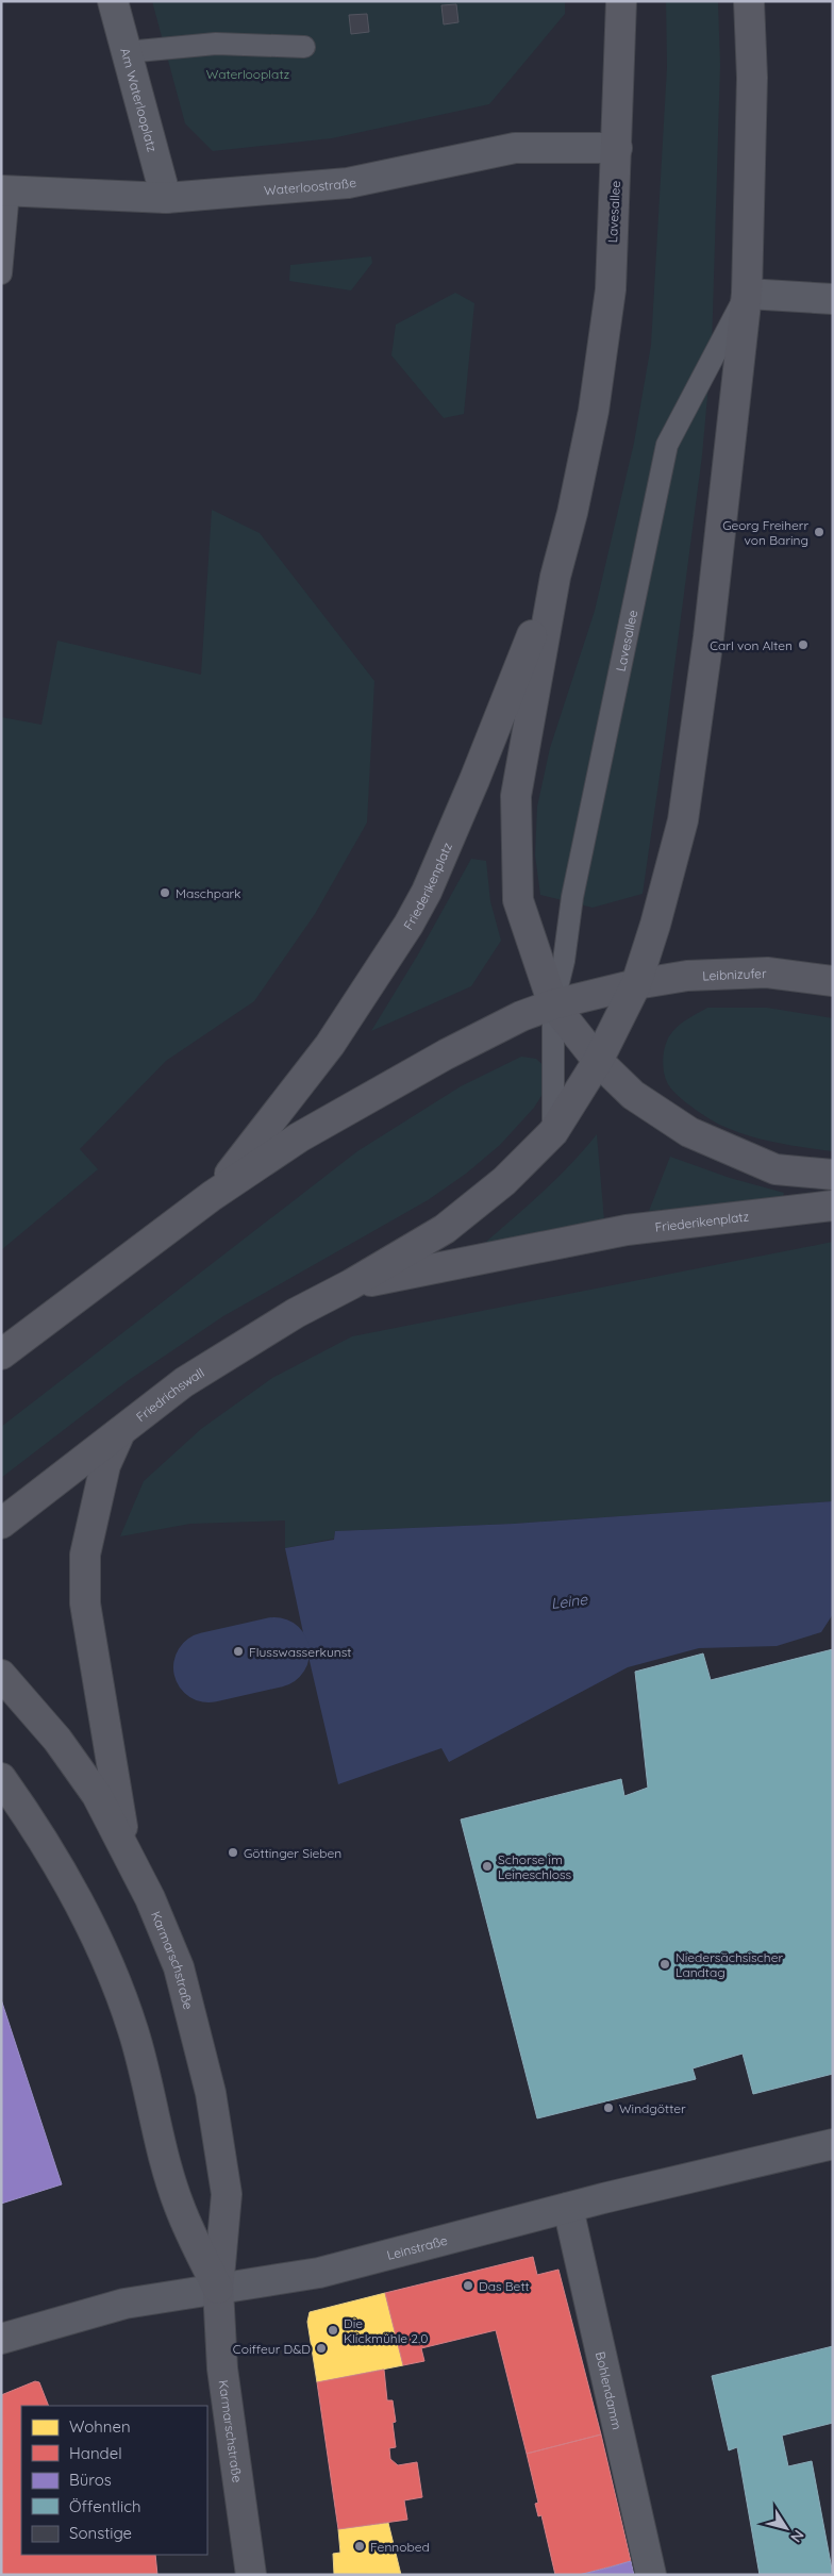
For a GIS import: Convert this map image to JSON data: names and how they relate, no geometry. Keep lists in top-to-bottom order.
{
  "streets": {
    "main road": [
      "Lavesallee",
      "Friederikenplatz",
      "Leibnizufer",
      "Friedrichswall",
      "Karmarschstraße"
    ],
    "street": [
      "Am Waterlooplatz",
      "Waterloostraße",
      "Leinstraße",
      "Bohlendamm"
    ]
  },
  "crossings": [
    ["Am Waterlooplatz", "Waterloostraße"],
    ["Waterloostraße", "Lavesallee"],
    ["Lavesallee", "Friederikenplatz"],
    ["Lavesallee", "Leibnizufer"],
    ["Friederikenplatz", "Friedrichswall"],
    ["Karmarschstraße", "Leinstraße"],
    ["Leinstraße", "Bohlendamm"]
  ],
  "water": ["Leine"],
  "parks": ["Waterlooplatz"],
  "places": [
    "Georg Freiherr von Baring",
    "Carl von Alten",
    "Maschpark",
    "Flusswasserkunst",
    "Göttinger Sieben",
    "Schorse im Leineschloss",
    "Niedersächsischer Landtag",
    "Windgötter",
    "Das Bett",
    "Die Klickmühle 2.0",
    "Coiffeur D&D",
    "Fennobed"
  ],
  "legend": [
    "Wohnen",
    "Handel",
    "Büros",
    "Öffentlich",
    "Sonstige"
  ],
  "north": "bottom right"
}
